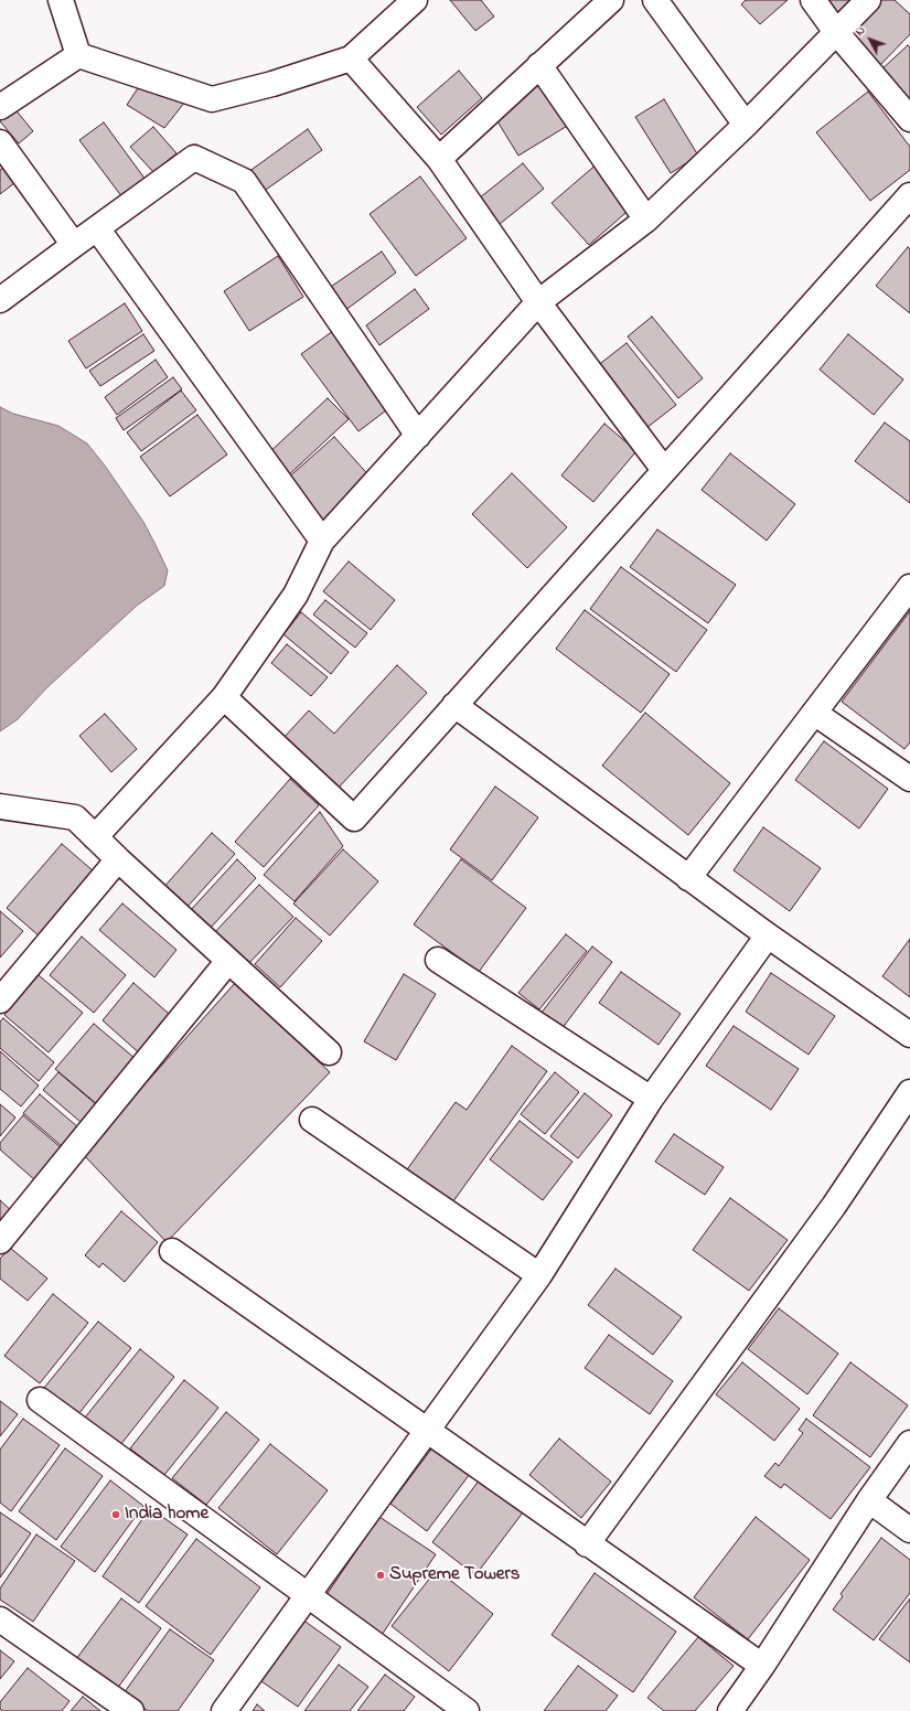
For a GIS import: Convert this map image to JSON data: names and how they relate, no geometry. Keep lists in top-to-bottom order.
{
  "places": ["India home", "Supreme Towers"],
  "north": "top left"
}
